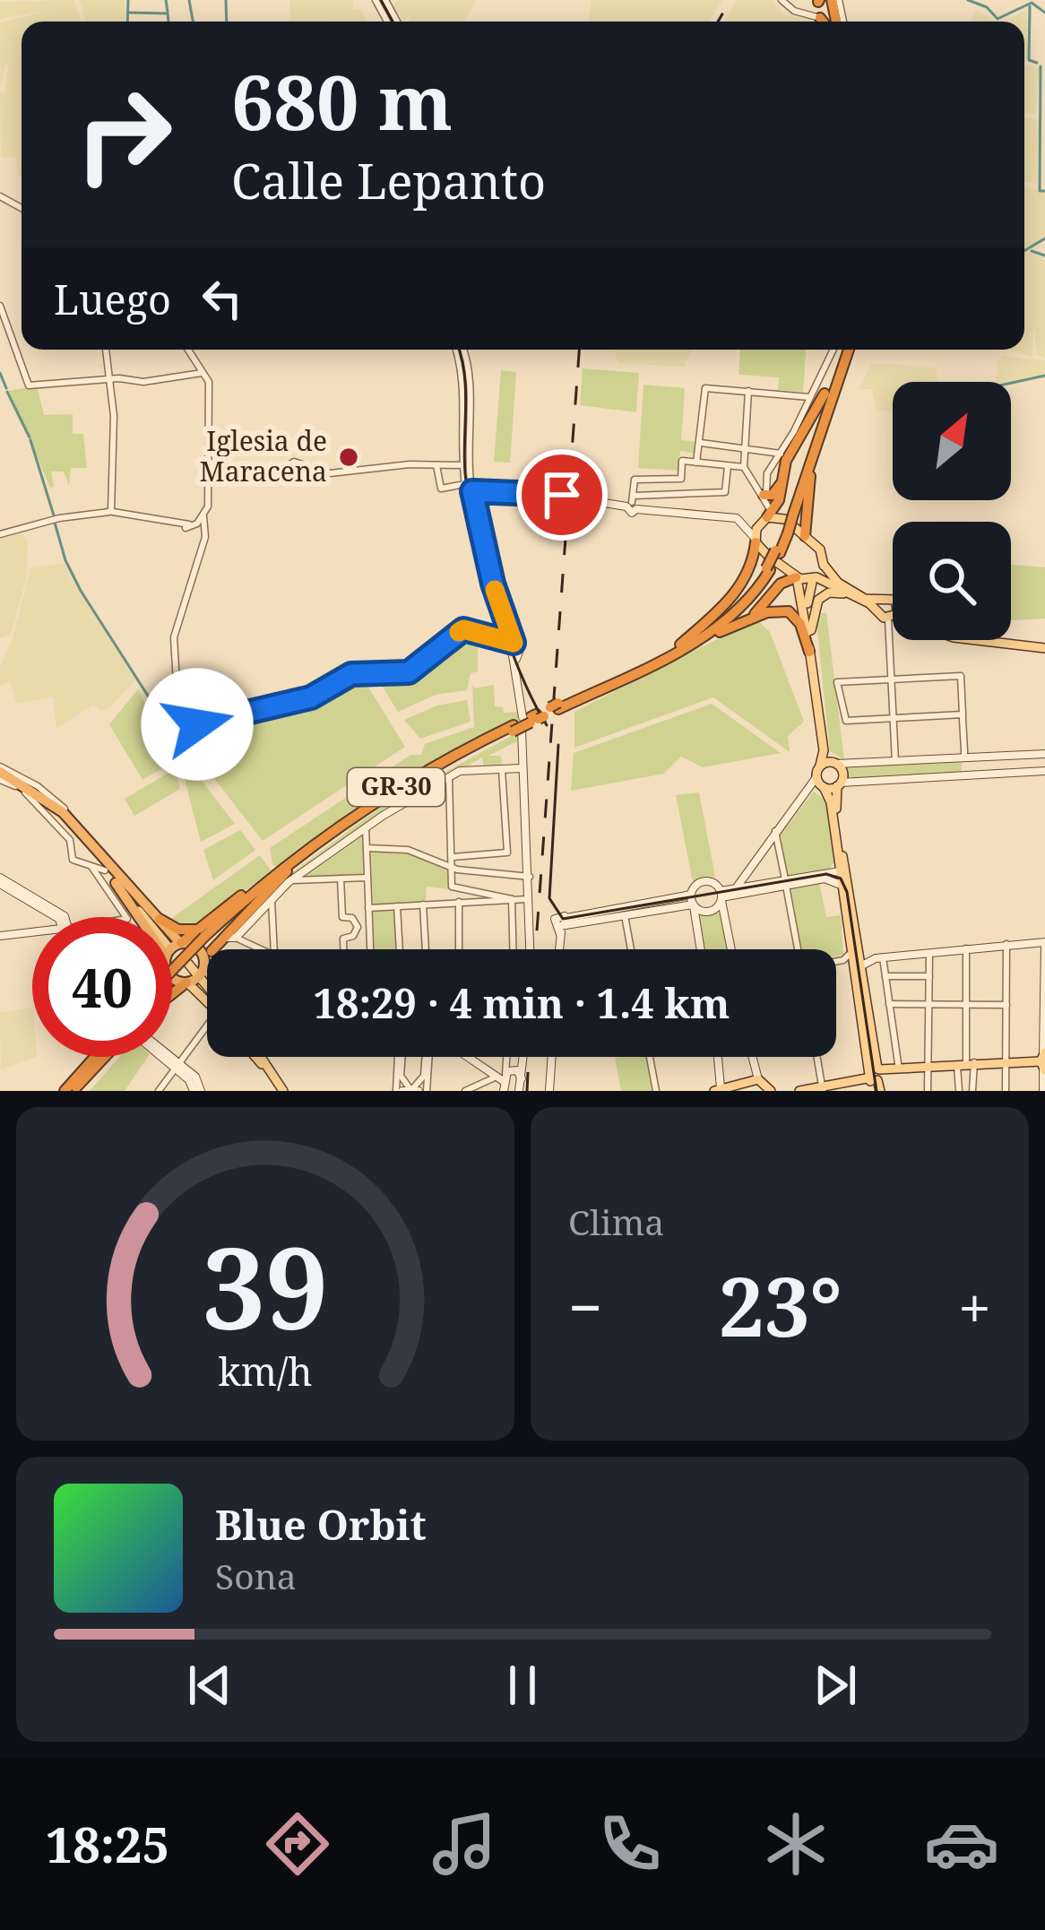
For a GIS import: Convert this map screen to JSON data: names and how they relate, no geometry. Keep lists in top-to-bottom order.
{
  "streets": {
    "highway": ["GR-30"]
  },
  "places": ["Iglesia de Maracena"],
  "north": "top right",
  "page": {
    "turn": ["680 m", "Calle Lepanto"],
    "then": "Luego",
    "limit": "40",
    "trip": "18:29 · 4 min · 1.4 km",
    "tile": "Clima",
    "heat": ["−", "23°", "+"],
    "song": ["Blue Orbit", "Sona"],
    "tabs": "18:25",
    "gauge": ["39", "km/h"]
  }
}
